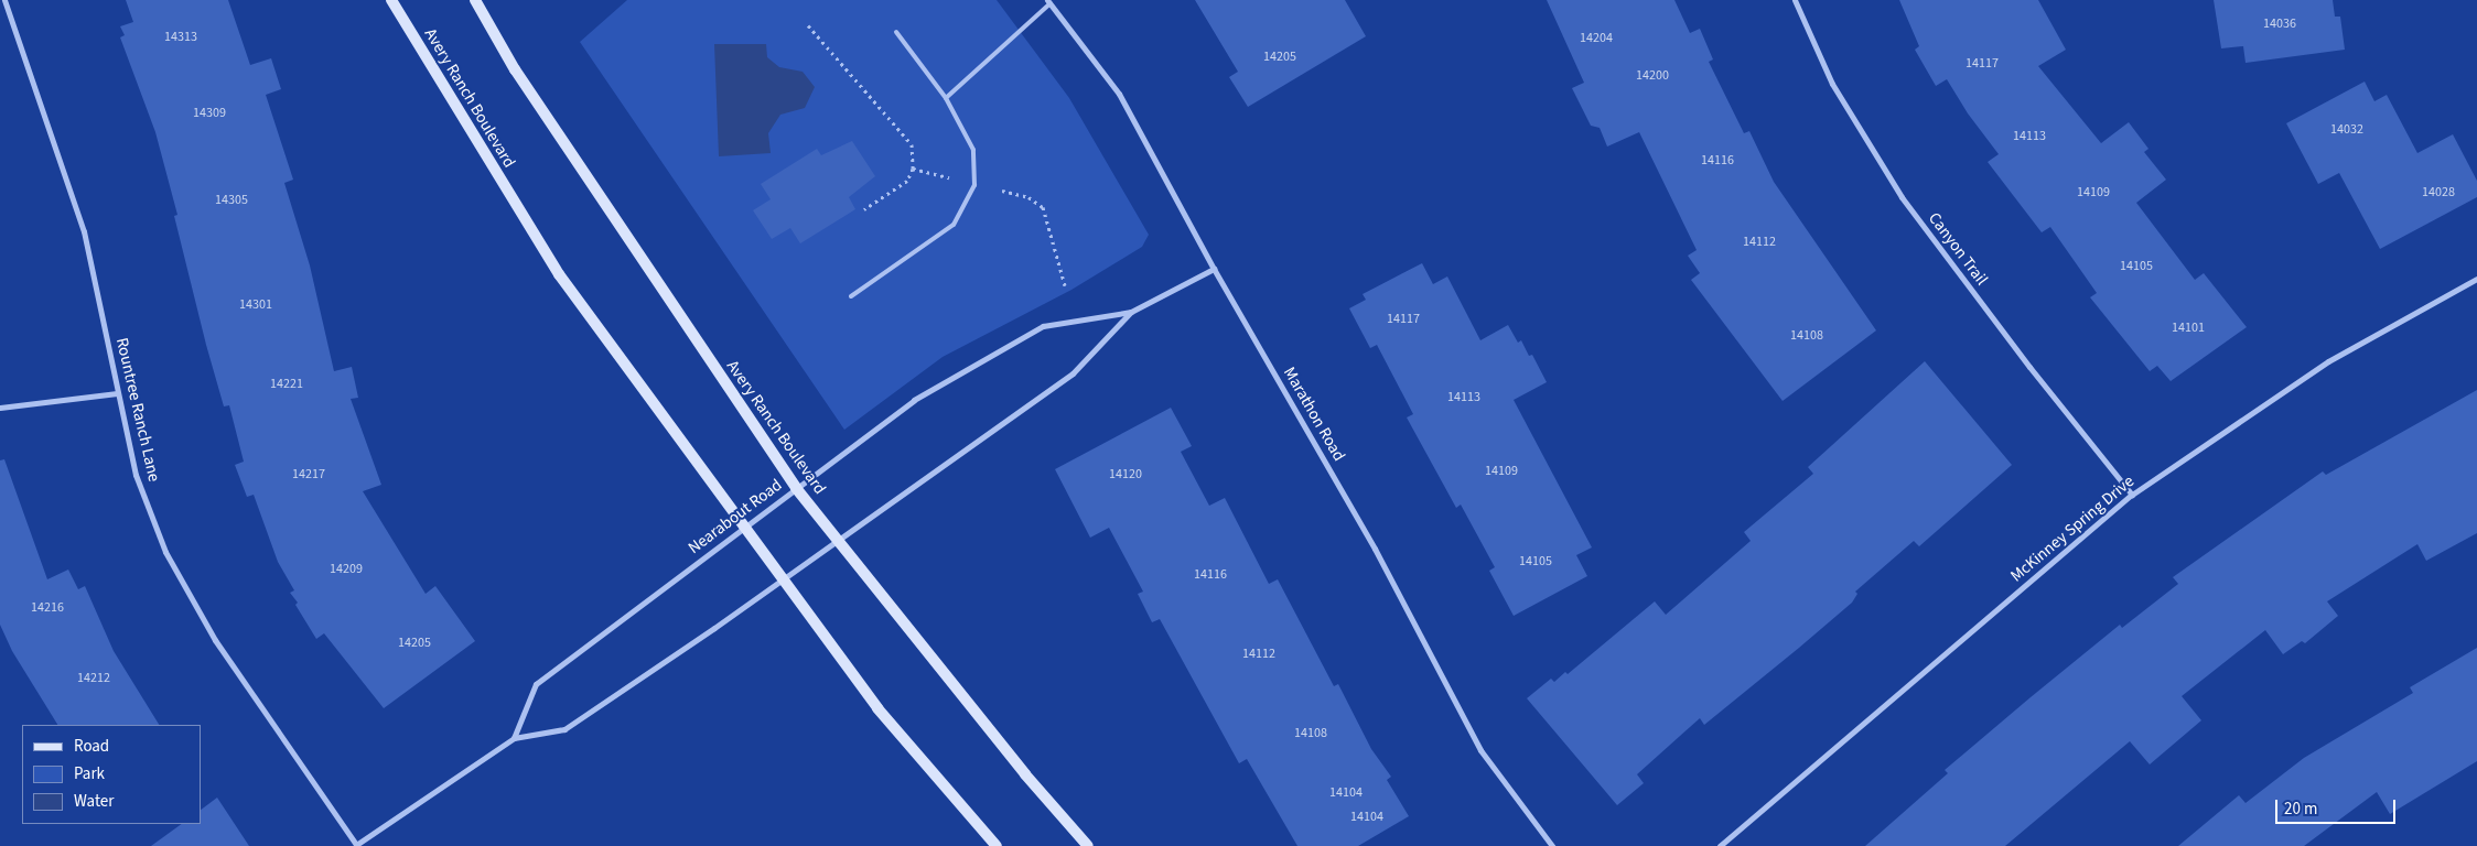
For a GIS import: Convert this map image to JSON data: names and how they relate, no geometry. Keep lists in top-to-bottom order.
{
  "streets": {
    "main road": ["Avery Ranch Boulevard"],
    "street": [
      "Canyon Trail",
      "Rountree Ranch Lane",
      "Marathon Road",
      "Nearabout Road",
      "McKinney Spring Drive"
    ]
  },
  "crossings": [
    ["Avery Ranch Boulevard", "Nearabout Road"],
    ["Canyon Trail", "McKinney Spring Drive"],
    ["Rountree Ranch Lane", "Nearabout Road"],
    ["Marathon Road", "Nearabout Road"]
  ],
  "house_numbers": [
    "14036",
    "14313",
    "14204",
    "14205",
    "14117",
    "14200",
    "14309",
    "14032",
    "14113",
    "14116",
    "14109",
    "14028",
    "14305",
    "14112",
    "14105",
    "14301",
    "14117",
    "14101",
    "14108",
    "14221",
    "14113",
    "14109",
    "14217",
    "14120",
    "14105",
    "14209",
    "14116",
    "14216",
    "14205",
    "14112",
    "14212",
    "14108",
    "14104",
    "14104"
  ],
  "legend": ["Road", "Park", "Water"],
  "scale_bar": "20 m"
}
